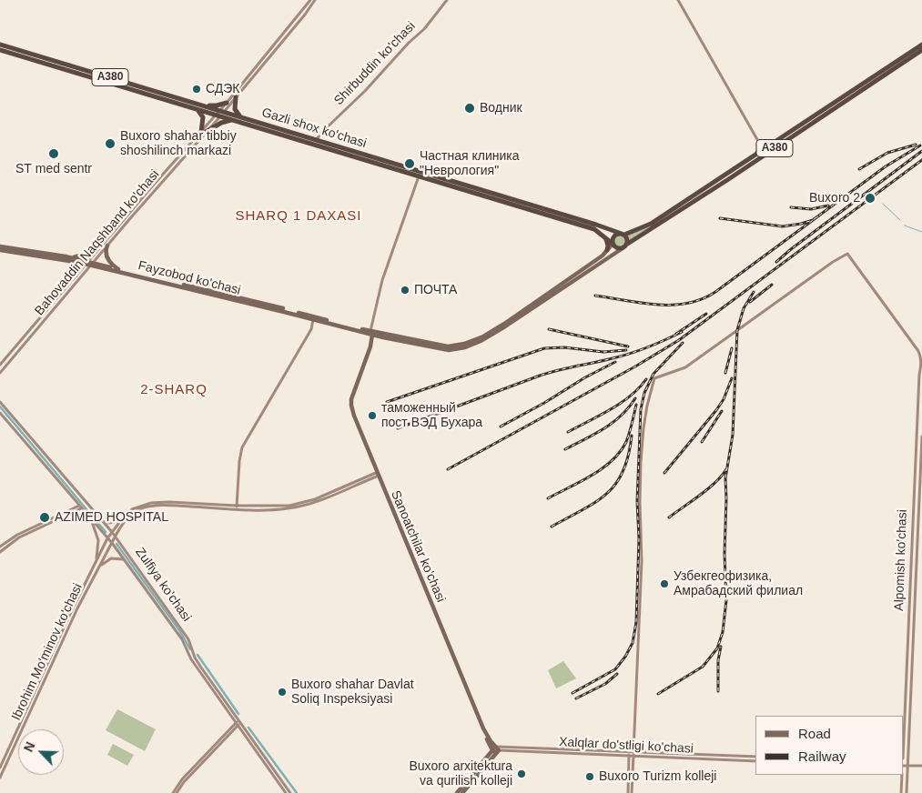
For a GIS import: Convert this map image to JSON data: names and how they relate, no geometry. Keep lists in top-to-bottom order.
{
  "streets": {
    "highway": ["A380", "Gazli shox ko'chasi"],
    "main road": [
      "Shirbuddin ko'chasi",
      "Bahovaddin Naqshband ko'chasi",
      "Fayzobod ko'chasi",
      "Sanoatchilar ko'chasi",
      "Alpomish ko'chasi",
      "Zulfiya ko'chasi",
      "Ibrohim Mo'minov ko'chasi",
      "Xalqlar do'stligi ko'chasi"
    ]
  },
  "crossings": [
    ["Shirbuddin ko'chasi", "Gazli shox ko'chasi"],
    ["A380", "Gazli shox ko'chasi"],
    ["Gazli shox ko'chasi", "Bahovaddin Naqshband ko'chasi"],
    ["Bahovaddin Naqshband ko'chasi", "Fayzobod ko'chasi"],
    ["Fayzobod ko'chasi", "Sanoatchilar ko'chasi"],
    ["Sanoatchilar ko'chasi", "Xalqlar do'stligi ko'chasi"],
    ["Alpomish ko'chasi", "Xalqlar do'stligi ko'chasi"],
    ["Zulfiya ko'chasi", "Ibrohim Mo'minov ko'chasi"]
  ],
  "districts": ["SHARQ 1 DAXASI", "2-SHARQ"],
  "places": [
    "СДЭК",
    "Водник",
    "Buxoro shahar tibbiy shoshilinch markazi",
    "ST med sentr",
    "Частная клиника \"Неврология\"",
    "Buxoro 2",
    "ПОЧТА",
    "таможенный пост ВЭД Бухара",
    "AZIMED HOSPITAL",
    "Узбекгеофизика, Амрабадский филиал",
    "Buxoro shahar Davlat Soliq Inspeksiyasi",
    "Buxoro arxitektura va qurilish kolleji",
    "Buxoro Turizm kolleji"
  ],
  "legend": ["Road", "Railway"],
  "north": "top left"
}
